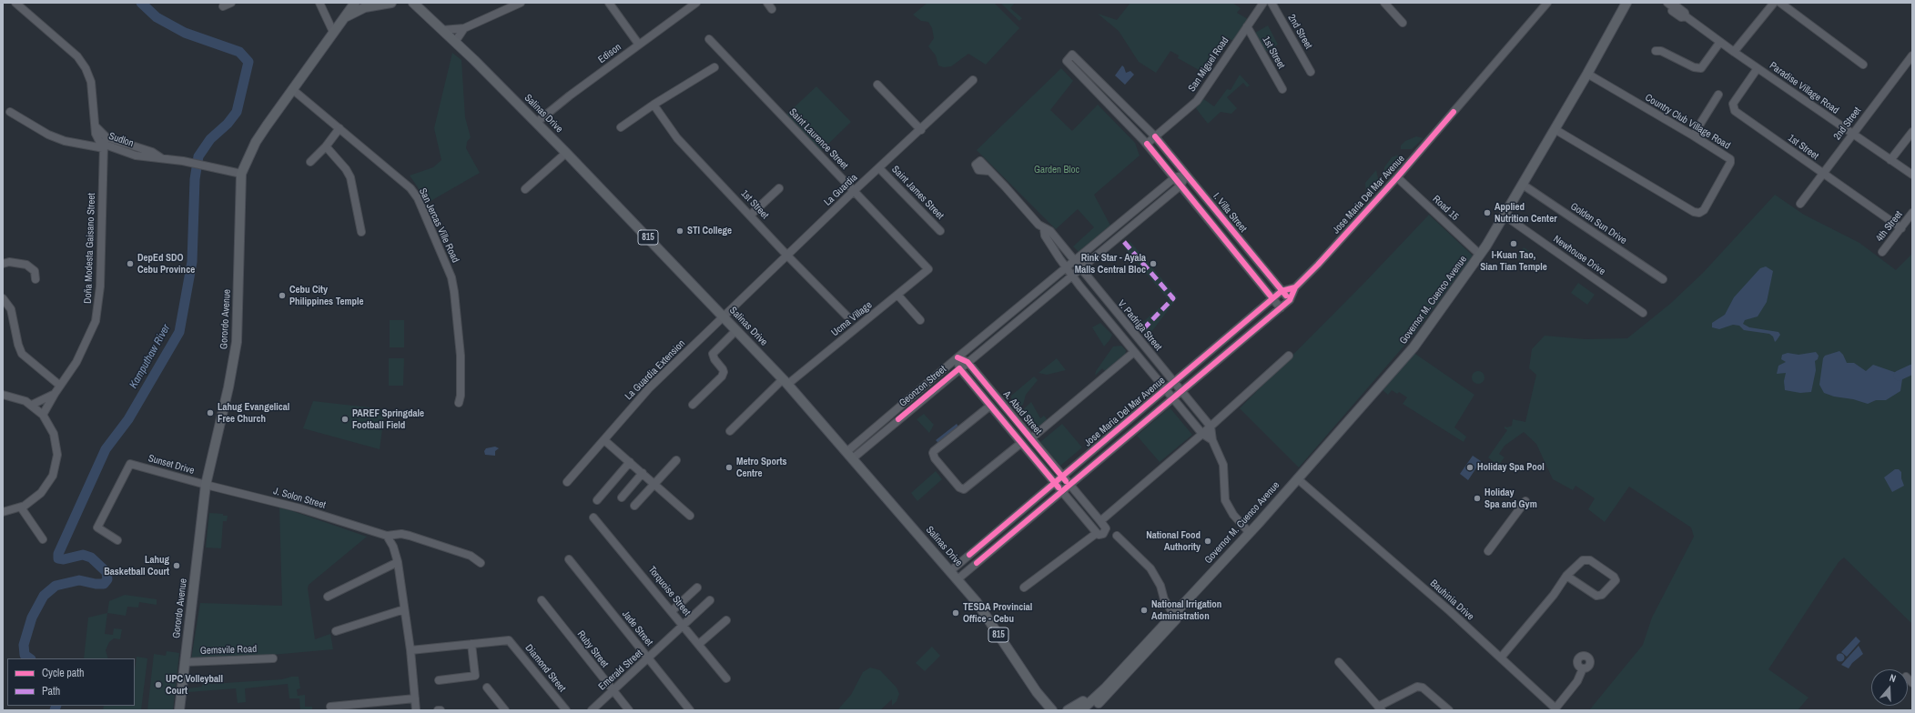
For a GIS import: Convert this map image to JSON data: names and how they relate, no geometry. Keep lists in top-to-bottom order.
{
  "streets": {
    "main road": [
      "Salinas Drive",
      "815",
      "Governor M. Cuenco Avenue",
      "Gorordo Avenue"
    ],
    "street": [
      "2nd Street",
      "1st Street",
      "Edison",
      "San Miguel Road",
      "Paradise Village Road",
      "Country Club Village Road",
      "Saint Laurence Street",
      "Sudlon",
      "La Guardia",
      "Saint James Street",
      "Jose Maria Del Mar Avenue",
      "Road 15",
      "I. Villa Street",
      "Golden Sun Drive",
      "San Jercas Ville Road",
      "4th Street",
      "Doña Modesta Gaisano Street",
      "Newhouse Drive",
      "Ucma Village",
      "V. Padriga Street",
      "La Guardia Extension",
      "Geonzon Street",
      "A. Abad Street",
      "Sunset Drive",
      "J. Solon Street",
      "Torquoise Street",
      "Bauhinia Drive",
      "Jade Street",
      "Ruby Street",
      "Gemsvile Road",
      "Diamond Street",
      "Emerald Street"
    ]
  },
  "crossings": [
    ["2nd Street", "1st Street"],
    ["2nd Street", "Paradise Village Road"],
    ["1st Street", "San Miguel Road"],
    ["1st Street", "Paradise Village Road"],
    ["1st Street", "La Guardia"],
    ["1st Street", "4th Street"],
    ["Edison", "Salinas Drive"],
    ["San Miguel Road", "I. Villa Street"],
    ["Salinas Drive", "La Guardia"],
    ["Salinas Drive", "Jose Maria Del Mar Avenue"],
    ["Salinas Drive", "Ucma Village"],
    ["Salinas Drive", "La Guardia Extension"],
    ["Salinas Drive", "Geonzon Street"],
    ["Country Club Village Road", "Governor M. Cuenco Avenue"],
    ["Saint Laurence Street", "La Guardia"],
    ["Saint Laurence Street", "Ucma Village"],
    ["Sudlon", "Doña Modesta Gaisano Street"],
    ["Sudlon", "Gorordo Avenue"],
    ["La Guardia", "Saint James Street"],
    ["La Guardia", "La Guardia Extension"],
    ["Jose Maria Del Mar Avenue", "Road 15"],
    ["Jose Maria Del Mar Avenue", "I. Villa Street"],
    ["Jose Maria Del Mar Avenue", "V. Padriga Street"],
    ["Jose Maria Del Mar Avenue", "A. Abad Street"],
    ["Road 15", "Governor M. Cuenco Avenue"],
    ["I. Villa Street", "Geonzon Street"],
    ["Golden Sun Drive", "Governor M. Cuenco Avenue"],
    ["San Jercas Ville Road", "Gorordo Avenue"],
    ["Newhouse Drive", "Governor M. Cuenco Avenue"],
    ["Governor M. Cuenco Avenue", "Bauhinia Drive"],
    ["Gorordo Avenue", "Sunset Drive"],
    ["Gorordo Avenue", "J. Solon Street"],
    ["Gorordo Avenue", "Gemsvile Road"],
    ["V. Padriga Street", "Geonzon Street"],
    ["Geonzon Street", "A. Abad Street"],
    ["Sunset Drive", "J. Solon Street"],
    ["Torquoise Street", "Emerald Street"],
    ["Jade Street", "Emerald Street"],
    ["Ruby Street", "Emerald Street"]
  ],
  "water": ["Kamputhaw River"],
  "parks": ["Garden Bloc"],
  "places": [
    "Applied Nutrition Center",
    "STI College",
    "I-Kuan Tao, Sian Tian Temple",
    "DepEd SDO Cebu Province",
    "Rink Star - Ayala Malls Central Bloc",
    "Cebu City Philippines Temple",
    "Lahug Evangelical Free Church",
    "PAREF Springdale Football Field",
    "Metro Sports Centre",
    "Holiday Spa Pool",
    "Holiday Spa and Gym",
    "National Food Authority",
    "Lahug Basketball Court",
    "National Irrigation Administration",
    "TESDA Provincial Office - Cebu",
    "UPC Volleyball Court"
  ],
  "legend": ["Cycle path", "Path"],
  "north": "top"
}
